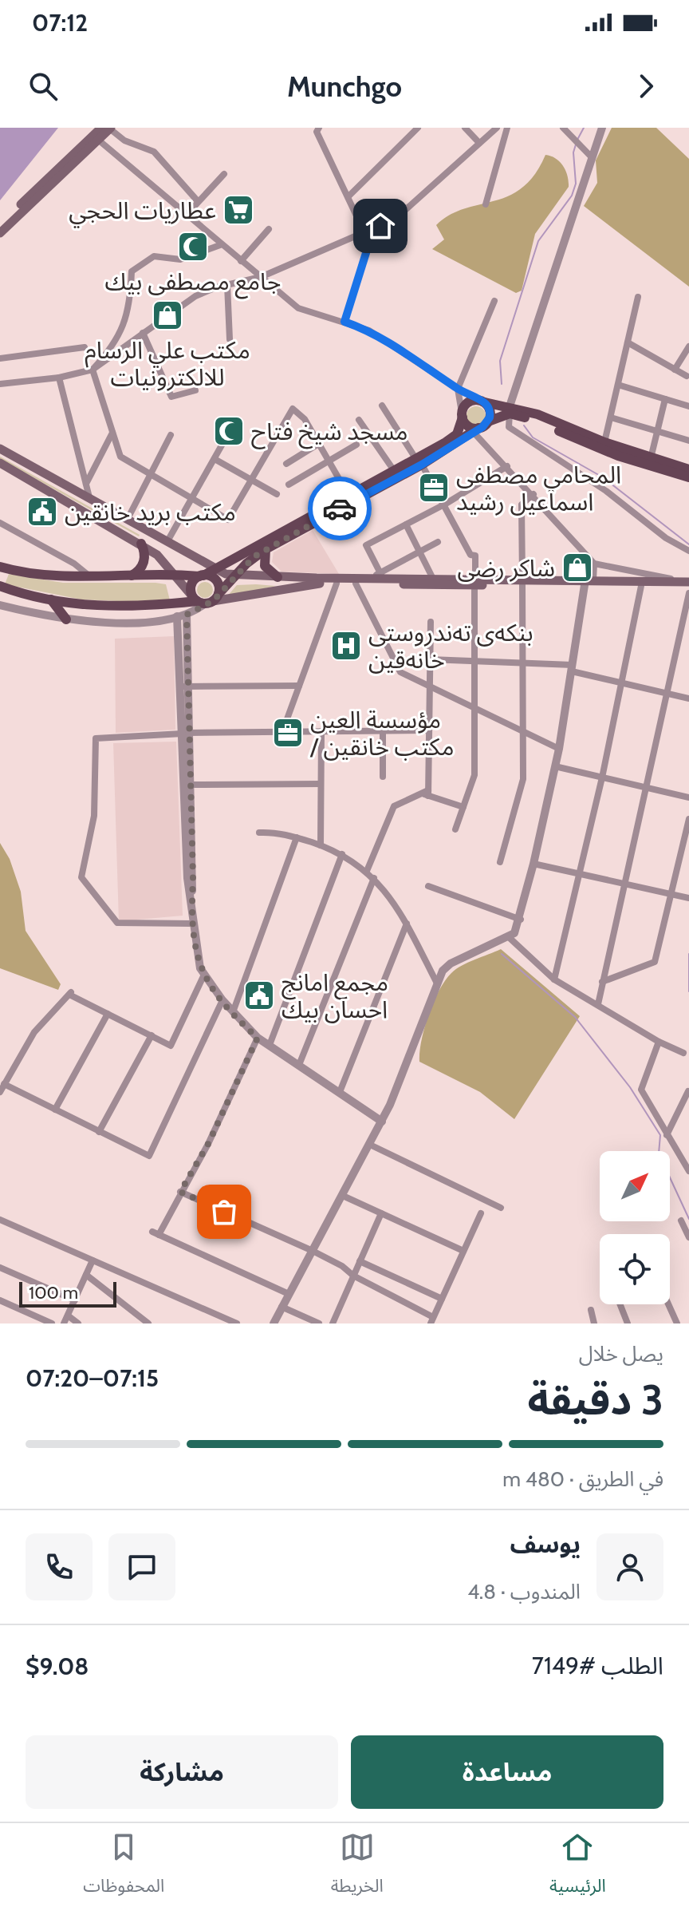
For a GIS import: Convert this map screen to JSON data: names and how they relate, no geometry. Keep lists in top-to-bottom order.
{
  "places": {
    "supermarket": ["عطاريات الحجي"],
    "mosque": ["جامع مصطفى بيك", "مسجد شيخ فتاح"],
    "shop": ["مكتب علي الرسام للالكترونيات", "شاكر رضى"],
    "office": ["المحامي مصطفى اسماعيل رشيد", "مؤسسة العين / مكتب خانقين"],
    "public building": ["مكتب بريد خانقين", "مجمع امانج احسان بيك"],
    "hospital": ["بنکەی تەندروستی خانەقین"]
  },
  "scale_bar": "100 m",
  "north": "top right",
  "page": {
    "status": "07:12",
    "header": "Munchgo",
    "scale": "100 m",
    "heading": ["3 دقيقة", "يصل خلال", "07:15–07:20"],
    "panel": [
      "يوسف",
      "المندوب · 4.8",
      "الطلب #7149",
      "$9.08"
    ],
    "bar": "في الطريق · 480 m",
    "buttons": ["مساعدة", "مشاركة"],
    "tabs": ["الرئيسية", "الخريطة", "المحفوظات"]
  }
}
